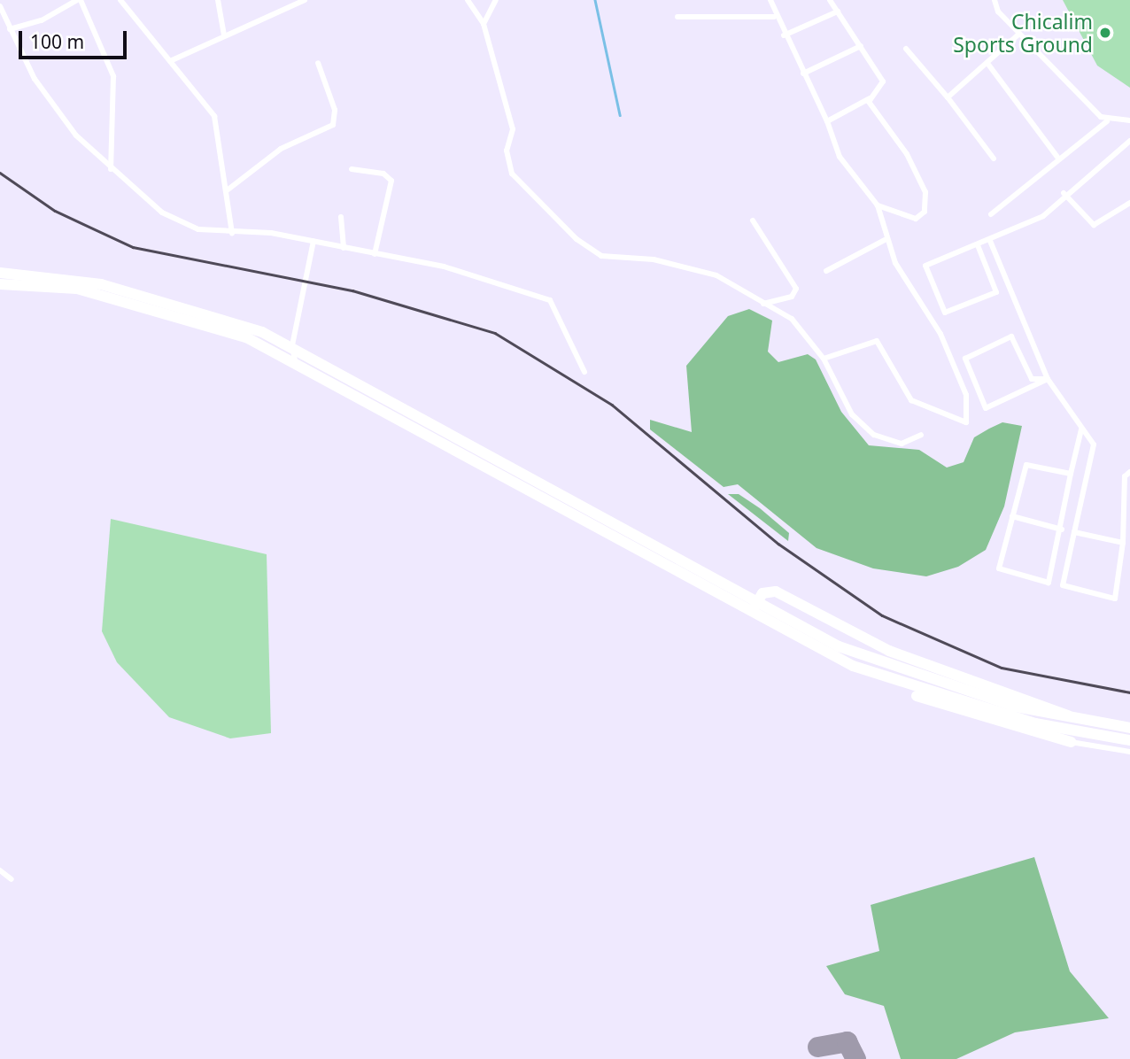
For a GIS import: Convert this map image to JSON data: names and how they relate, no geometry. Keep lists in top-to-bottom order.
{
  "places": ["Chicalim Sports Ground"],
  "scale_bar": "100 m"
}
